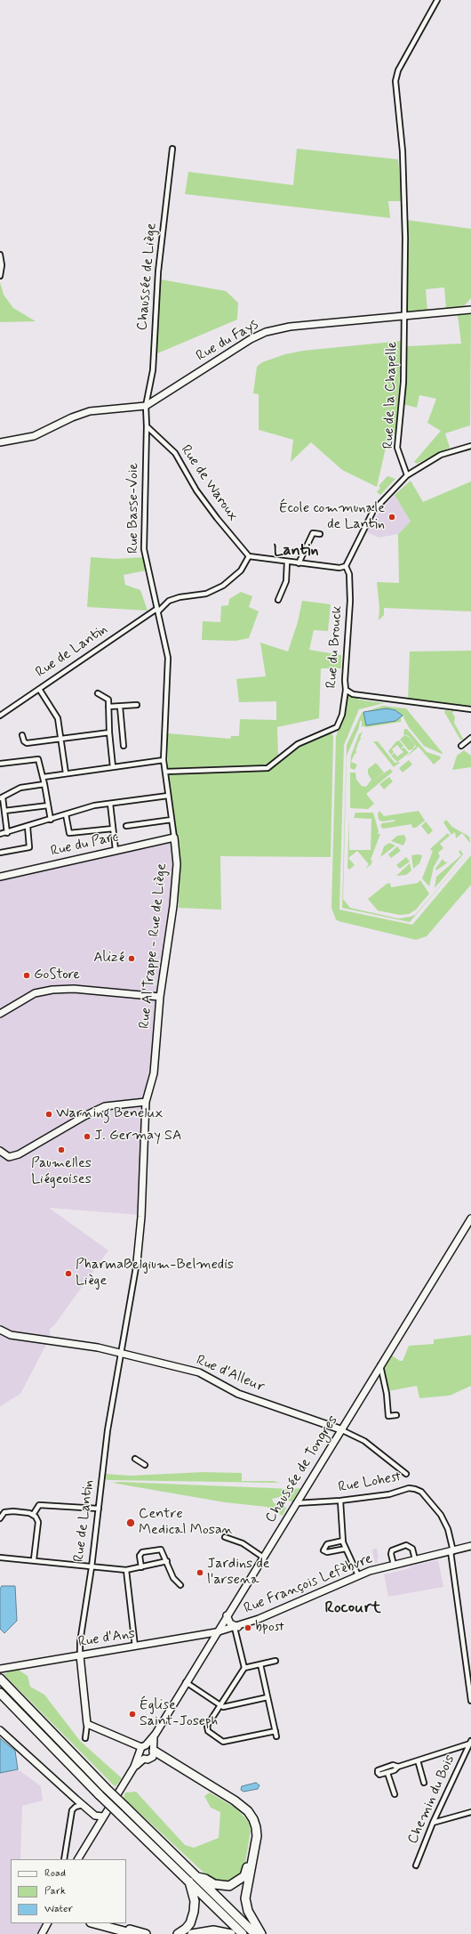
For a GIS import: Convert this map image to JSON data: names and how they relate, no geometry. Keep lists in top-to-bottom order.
{
  "streets": {
    "street": [
      "Chaussée de Liège",
      "Rue du Fays",
      "Rue de la Chapelle",
      "Rue de Waroux",
      "Rue Basse-Voie",
      "Rue du Brouck",
      "Rue de Lantin",
      "Rue du Parc",
      "Rue Al'Trappe - Rue de Liège",
      "Rue d'Alleur",
      "Chaussée de Tongres",
      "Rue Lohest",
      "Rue François Lefèbvre",
      "Rue d'Ans",
      "Chemin du Bois"
    ]
  },
  "crossings": [
    ["Chaussée de Liège", "Rue du Fays"],
    ["Rue du Fays", "Rue de la Chapelle"],
    ["Rue de Waroux", "Rue Basse-Voie"],
    ["Rue de Waroux", "Rue de Lantin"],
    ["Rue Basse-Voie", "Rue de Lantin"],
    ["Rue Basse-Voie", "Rue Al'Trappe - Rue de Liège"],
    ["Rue du Brouck", "Rue Al'Trappe - Rue de Liège"],
    ["Rue de Lantin", "Rue Al'Trappe - Rue de Liège"],
    ["Rue de Lantin", "Rue d'Alleur"],
    ["Rue de Lantin", "Rue d'Ans"],
    ["Rue du Parc", "Rue Al'Trappe - Rue de Liège"],
    ["Rue d'Alleur", "Chaussée de Tongres"],
    ["Chaussée de Tongres", "Rue Lohest"],
    ["Chaussée de Tongres", "Rue François Lefèbvre"],
    ["Chaussée de Tongres", "Rue d'Ans"],
    ["Rue Lohest", "Rue François Lefèbvre"],
    ["Rue François Lefèbvre", "Rue d'Ans"]
  ],
  "districts": ["Lantin", "Rocourt"],
  "places": [
    "École communale de Lantin",
    "Alizé",
    "GoStore",
    "Warning Benelux",
    "J. Germay SA",
    "Paumelles Liégeoises",
    "PharmaBelgium-Belmedis Liège",
    "Centre Medical Mosan",
    "Jardins de l'arsena",
    "bpost",
    "Église Saint-Joseph"
  ],
  "legend": ["Road", "Park", "Water"]
}
